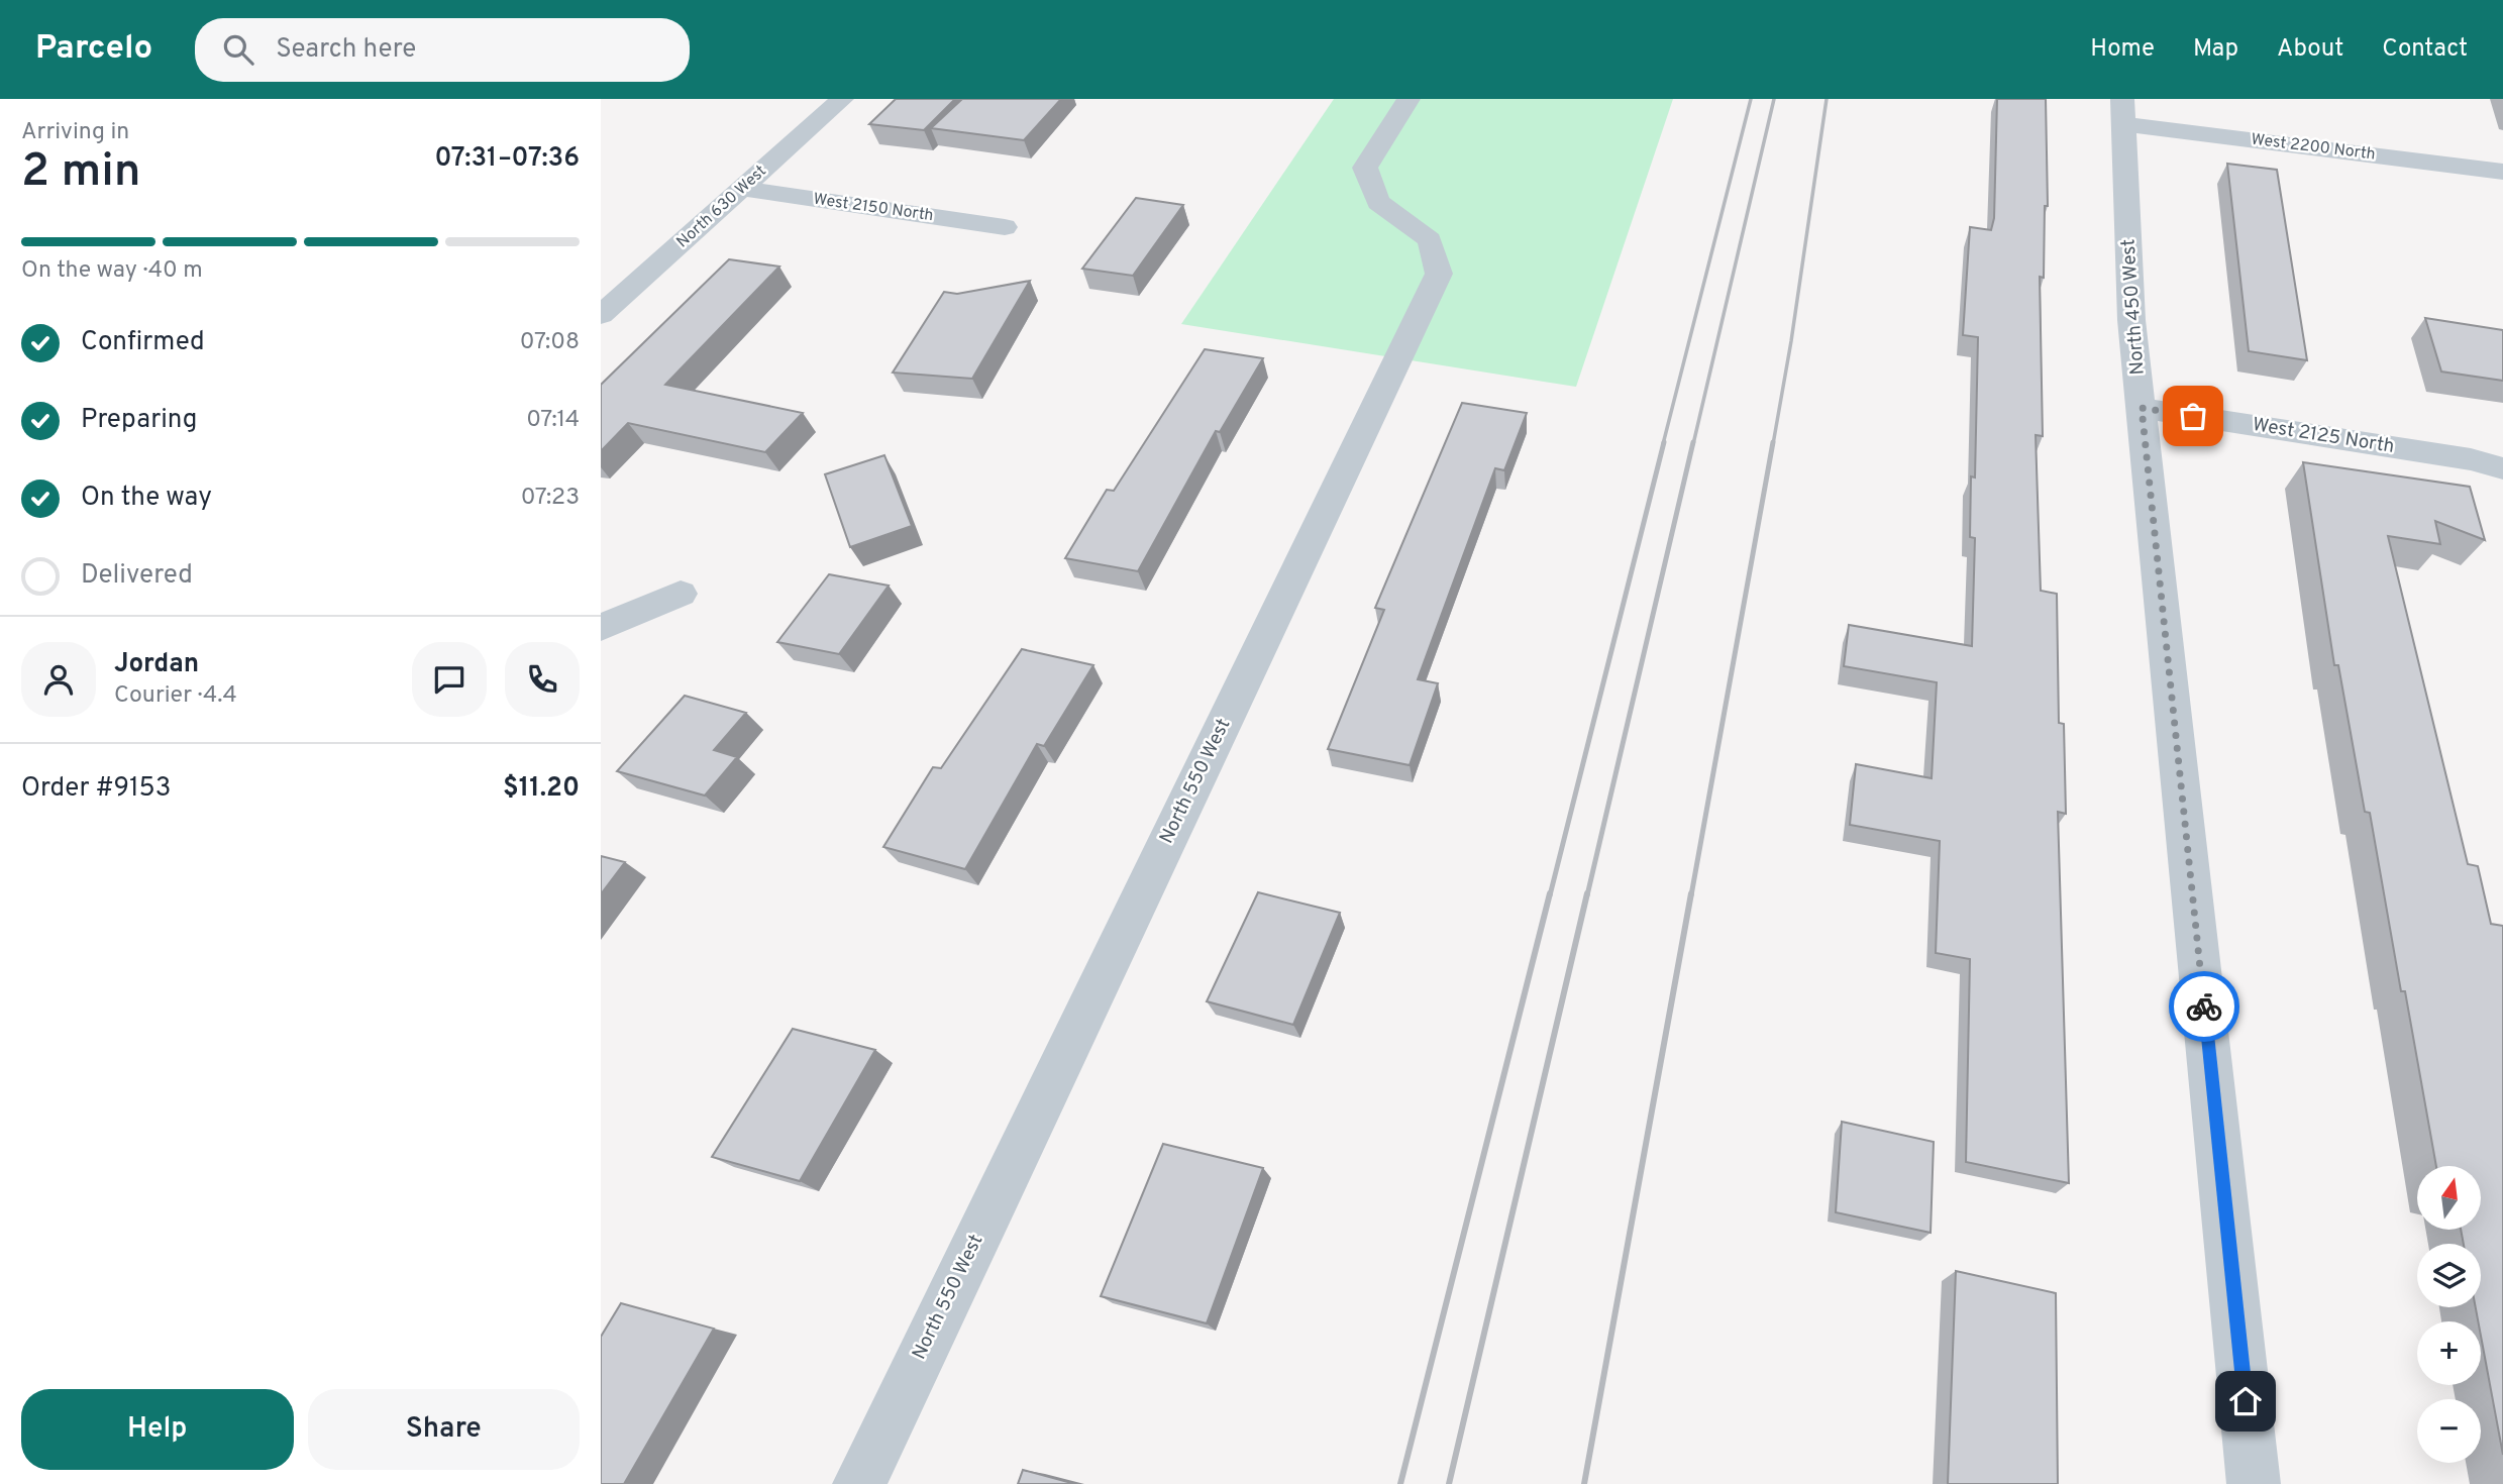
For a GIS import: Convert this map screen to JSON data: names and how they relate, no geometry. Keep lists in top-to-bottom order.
{
  "streets": {
    "street": [
      "West 2200 North",
      "North 630 West",
      "West 2150 North",
      "North 450 West",
      "West 2125 North",
      "North 550 West"
    ]
  },
  "crossings": [
    ["West 2200 North", "North 450 West"],
    ["North 630 West", "West 2150 North"],
    ["North 450 West", "West 2125 North"]
  ],
  "north": "top",
  "page": {
    "header": "Parcelo",
    "search": "Search here",
    "nav": [
      "Home",
      "Map",
      "About",
      "Contact"
    ],
    "heading": ["2 min", "Arriving in", "07:31–07:36"],
    "panel": [
      "Jordan",
      "Courier · 4.4",
      "Order #9153",
      "$11.20"
    ],
    "bar": "On the way · 40 m",
    "list": [
      ["Confirmed", "07:08"],
      ["Preparing", "07:14"],
      ["On the way", "07:23"],
      "Delivered"
    ],
    "map_buttons": ["+", "−"],
    "buttons": ["Help", "Share"]
  }
}
